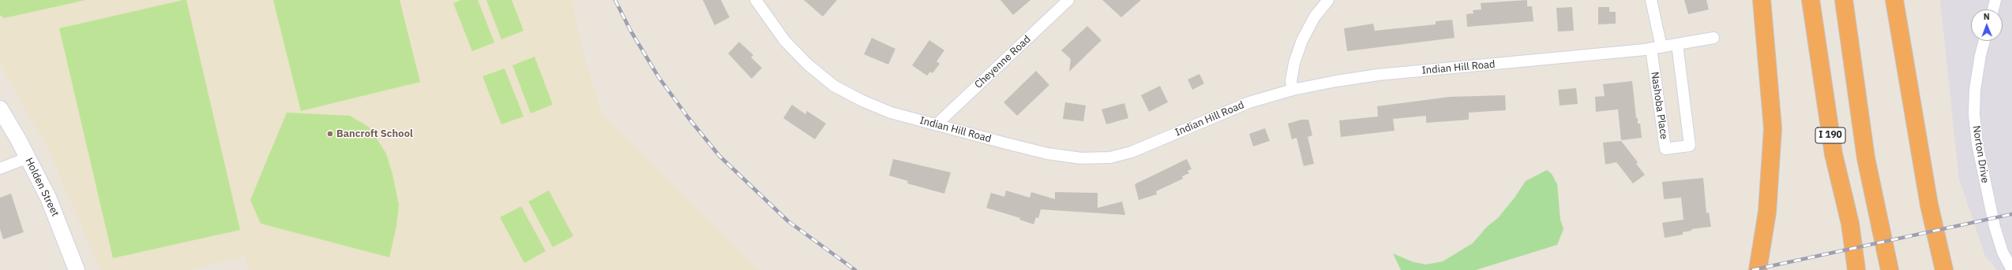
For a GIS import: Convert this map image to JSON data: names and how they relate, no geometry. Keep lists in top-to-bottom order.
{
  "streets": {
    "highway": ["I 190"],
    "main road": ["Holden Street"],
    "street": [
      "Cheyenne Road",
      "Indian Hill Road",
      "Nashoba Place",
      "Norton Drive"
    ]
  },
  "crossings": [
    ["Cheyenne Road", "Indian Hill Road"],
    ["Indian Hill Road", "Nashoba Place"]
  ],
  "places": ["Bancroft School"],
  "north": "top"
}
